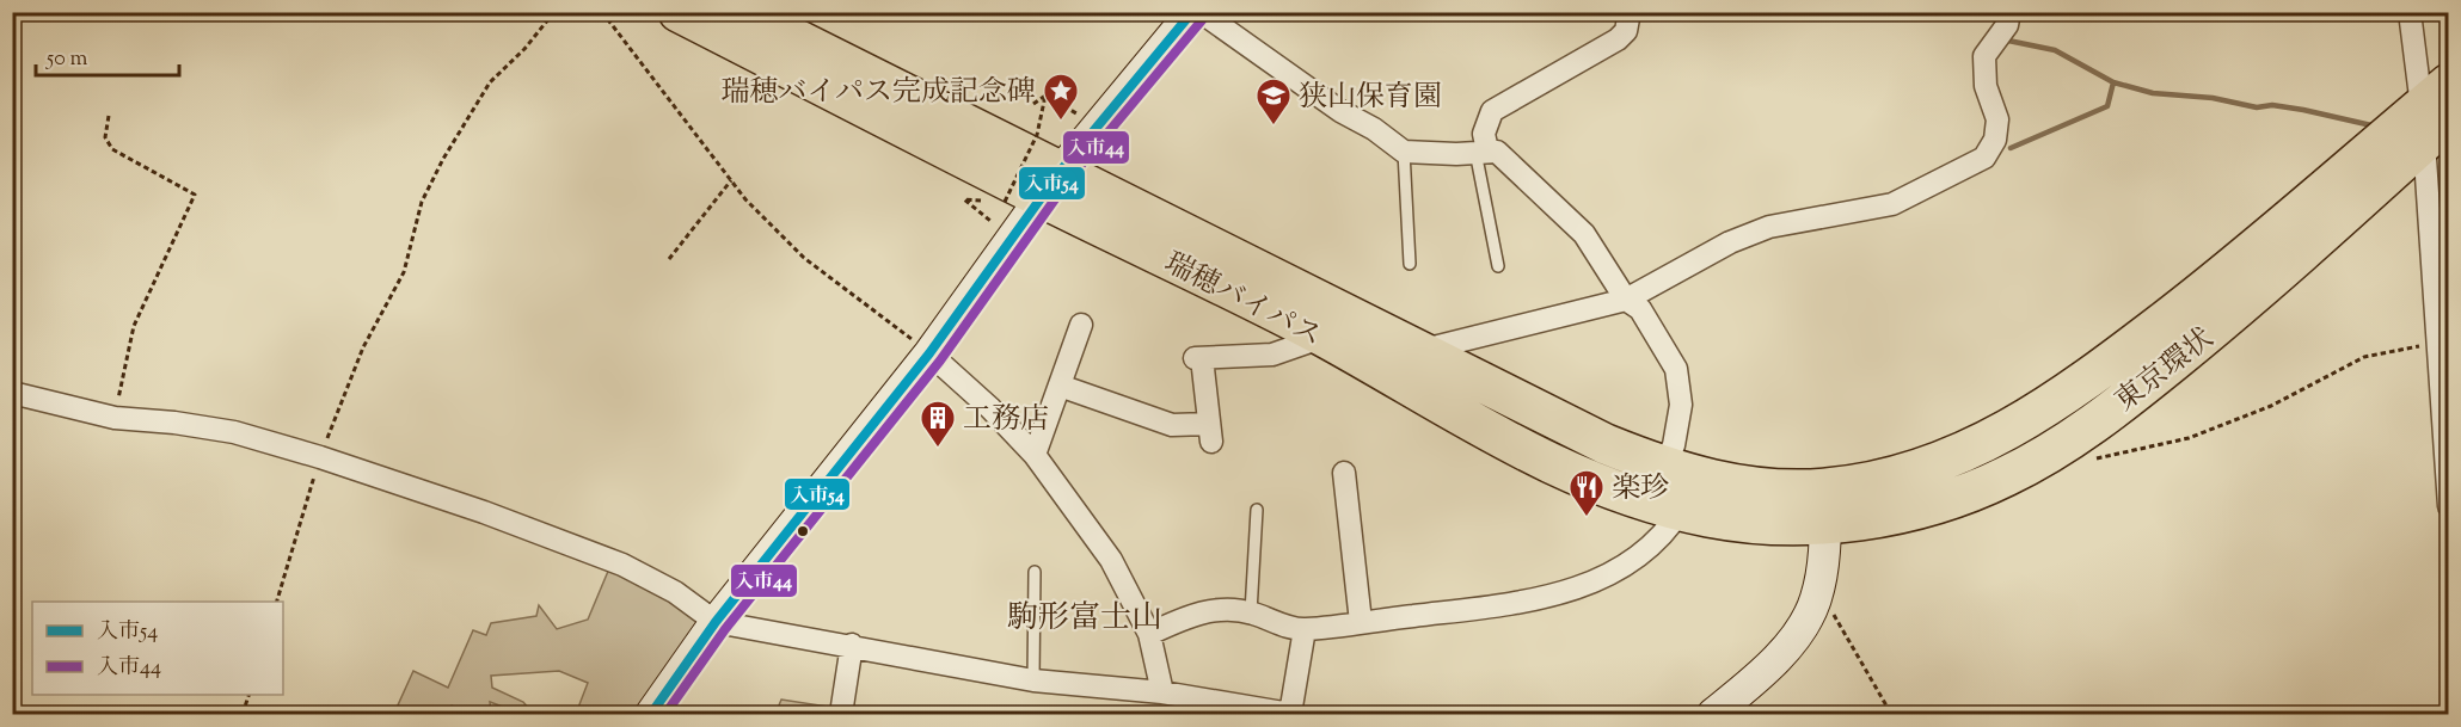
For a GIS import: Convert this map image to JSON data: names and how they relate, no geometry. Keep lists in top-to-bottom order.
{
  "streets": {
    "highway": ["瑞穂バイパス", "東京環状"]
  },
  "crossings": [
    ["瑞穂バイパス", "東京環状"]
  ],
  "districts": ["駒形富士山"],
  "places": {
    "place": ["瑞穂バイパス完成記念碑"],
    "school or university": ["狭山保育園"],
    "building": ["工務店"],
    "restaurant": ["楽珍"]
  },
  "lines": ["transit line 入市54", "transit line 入市44"],
  "legend": ["入市54", "入市44"],
  "scale_bar": "50 m"
}
